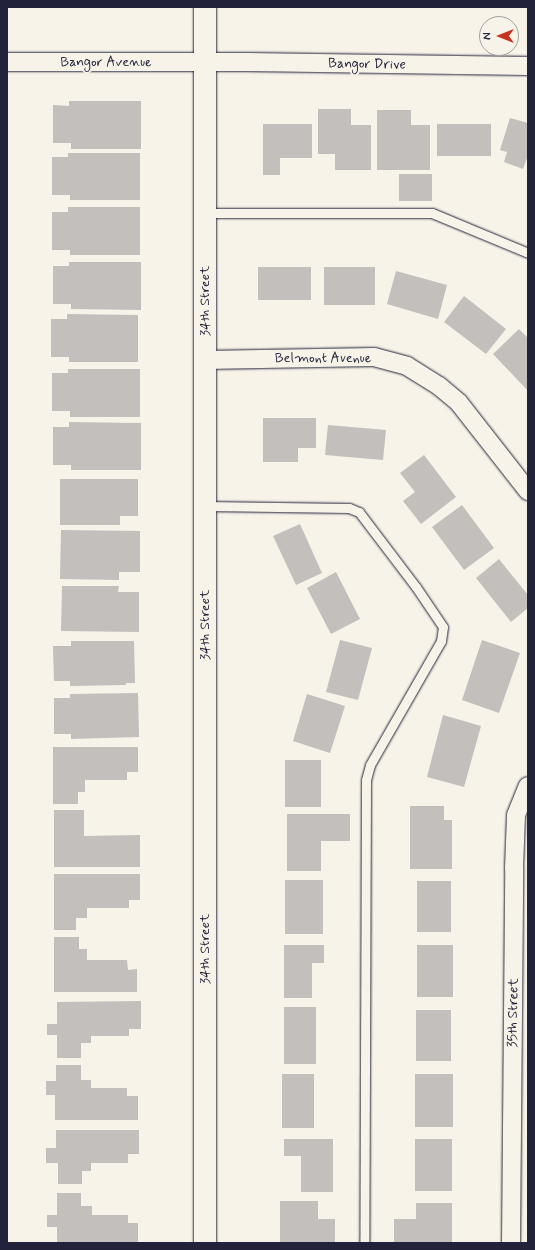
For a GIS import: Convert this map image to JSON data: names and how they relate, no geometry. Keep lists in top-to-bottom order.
{
  "streets": {
    "main road": ["34th Street"],
    "street": [
      "Bangor Avenue",
      "Bangor Drive",
      "Belmont Avenue",
      "35th Street"
    ]
  },
  "crossings": [
    ["Bangor Avenue", "Bangor Drive"],
    ["Bangor Avenue", "34th Street"],
    ["Bangor Drive", "34th Street"],
    ["34th Street", "Belmont Avenue"]
  ],
  "north": "left"
}
